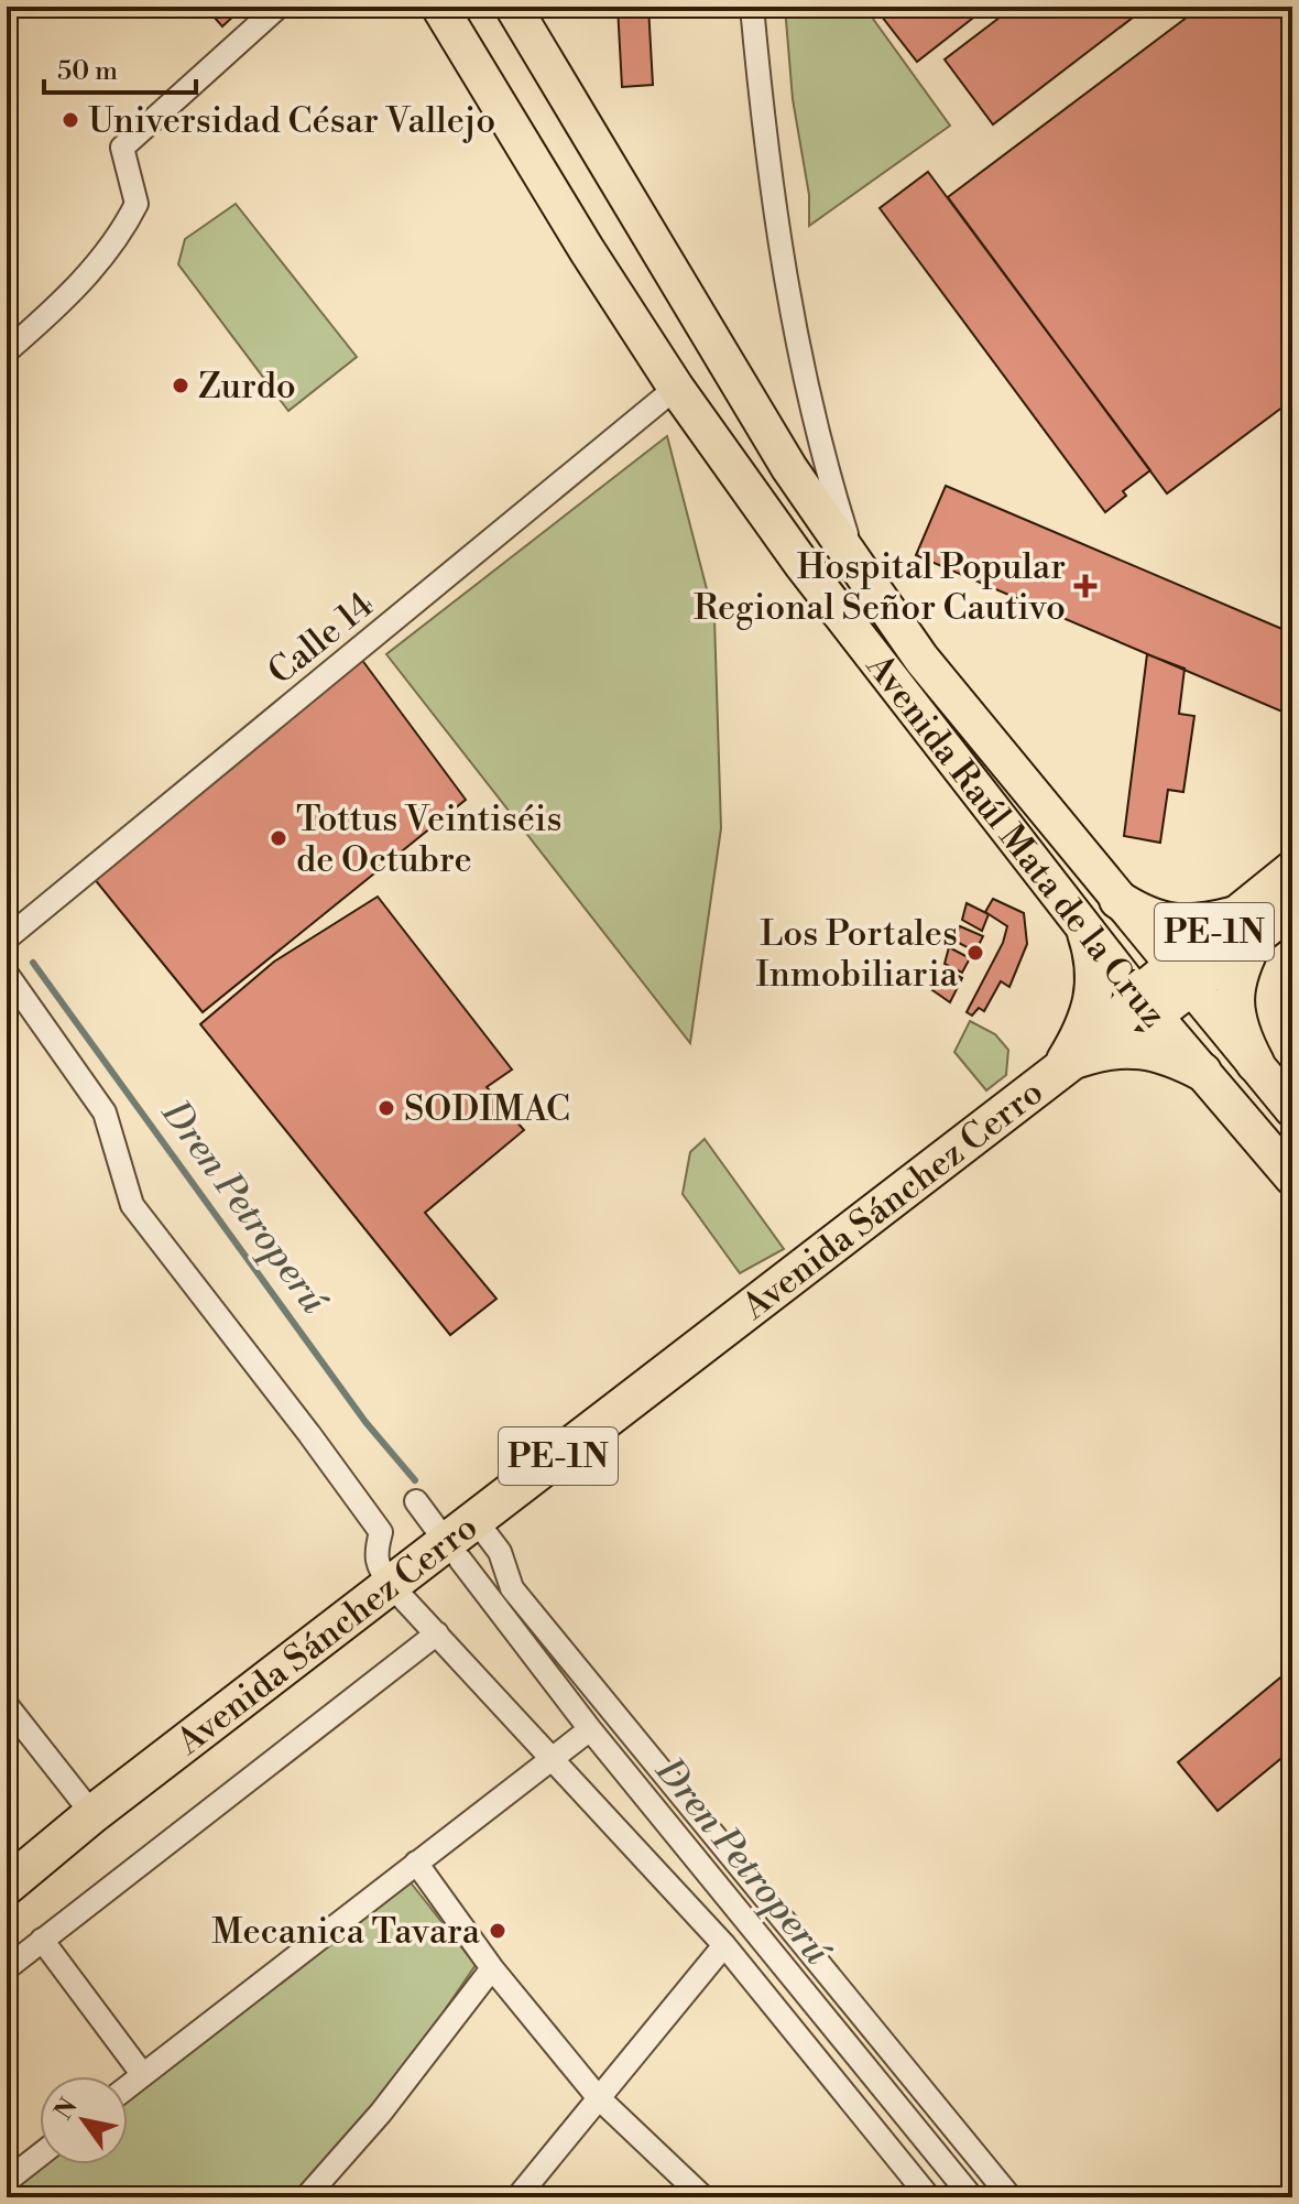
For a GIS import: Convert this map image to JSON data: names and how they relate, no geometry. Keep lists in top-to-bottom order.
{
  "streets": {
    "highway": ["PE-1N", "Avenida Sánchez Cerro"],
    "main road": ["Avenida Raúl Mata de la Cruz"],
    "street": ["Calle 14"]
  },
  "crossings": [
    ["Calle 14", "Avenida Raúl Mata de la Cruz"],
    ["Avenida Raúl Mata de la Cruz", "Avenida Sánchez Cerro"]
  ],
  "water": ["Dren Petroperú"],
  "places": {
    "other": [
      "Universidad César Vallejo",
      "Zurdo",
      "Tottus Veintiséis de Octubre",
      "Los Portales Inmobiliaria",
      "SODIMAC",
      "Mecanica Tavara"
    ],
    "health": ["Hospital Popular Regional Señor Cautivo"]
  },
  "scale_bar": "50 m",
  "north": "top left"
}
